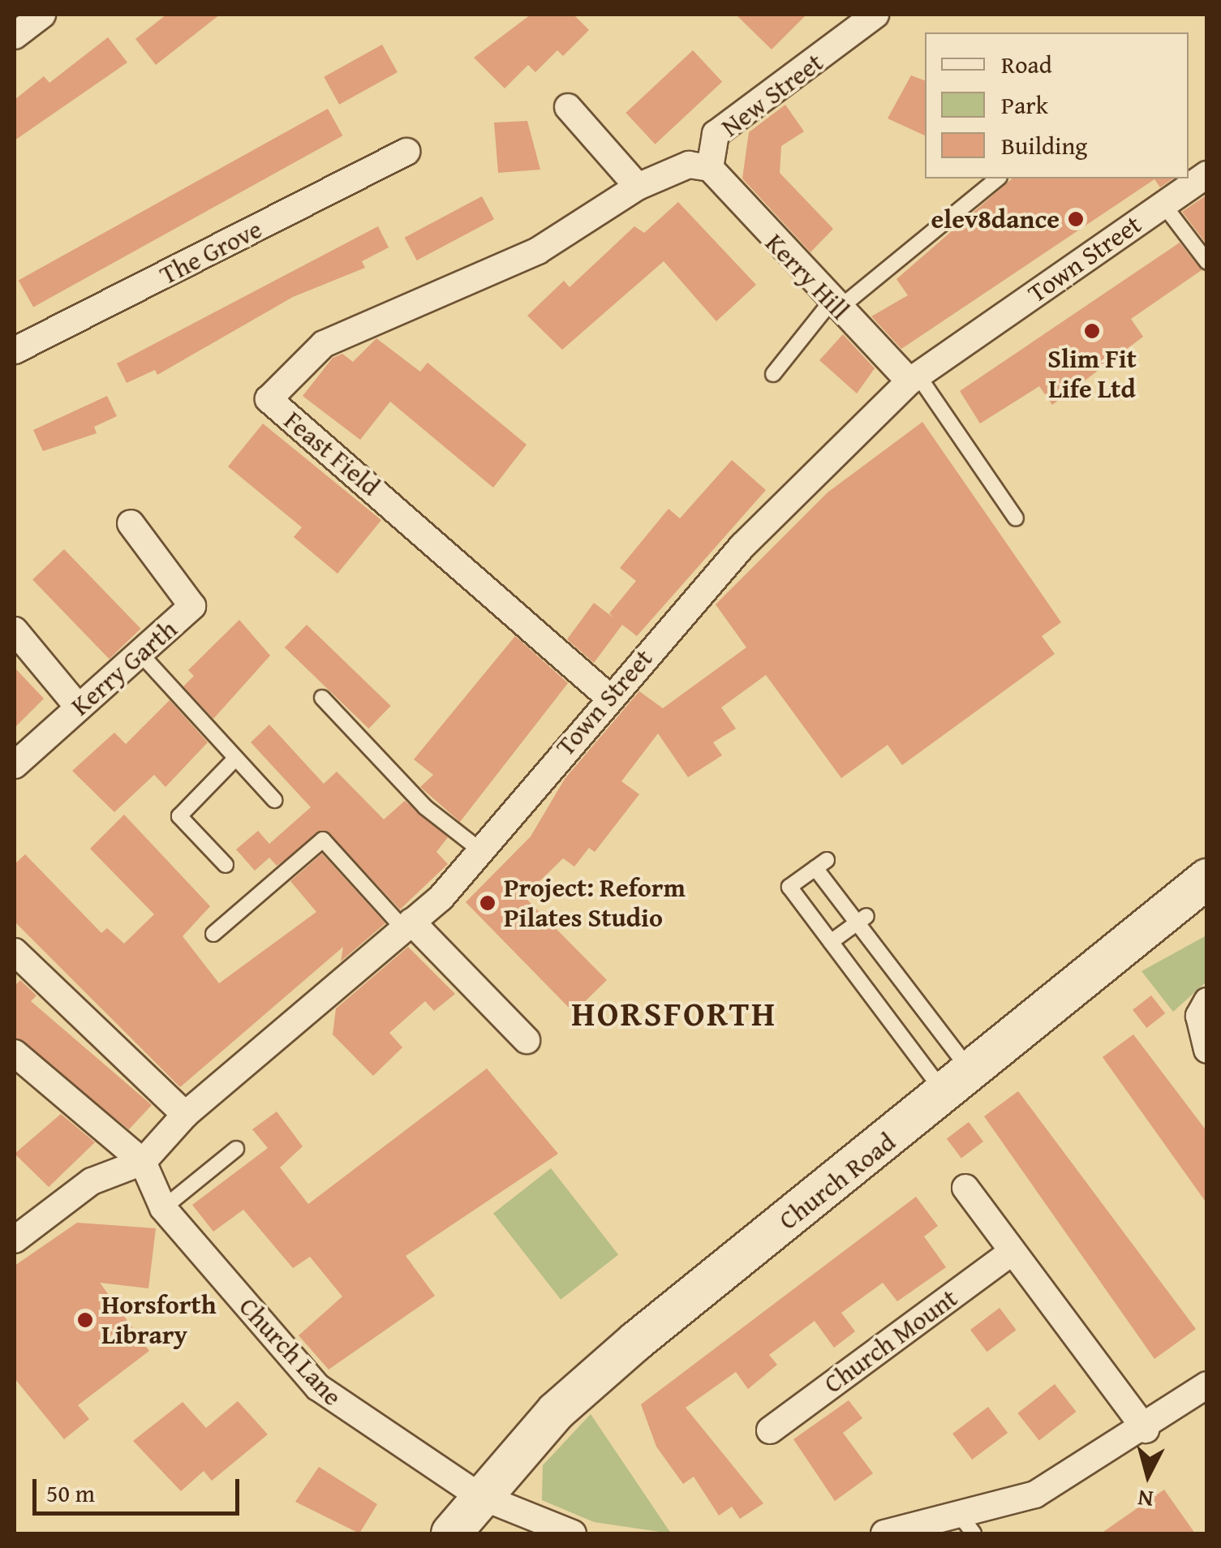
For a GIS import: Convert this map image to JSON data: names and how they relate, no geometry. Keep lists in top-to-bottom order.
{
  "streets": {
    "street": [
      "New Street",
      "The Grove",
      "Town Street",
      "Kerry Hill",
      "Feast Field",
      "Kerry Garth",
      "Church Road",
      "Church Mount",
      "Church Lane"
    ]
  },
  "crossings": [
    ["New Street", "Kerry Hill"],
    ["New Street", "Feast Field"],
    ["Town Street", "Kerry Hill"],
    ["Town Street", "Feast Field"],
    ["Town Street", "Church Lane"],
    ["Church Road", "Church Lane"]
  ],
  "districts": ["HORSFORTH"],
  "places": [
    "elev8dance",
    "Slim Fit Life Ltd",
    "Project: Reform Pilates Studio",
    "Horsforth Library"
  ],
  "legend": ["Road", "Park", "Building"],
  "scale_bar": "50 m",
  "north": "bottom"
}
